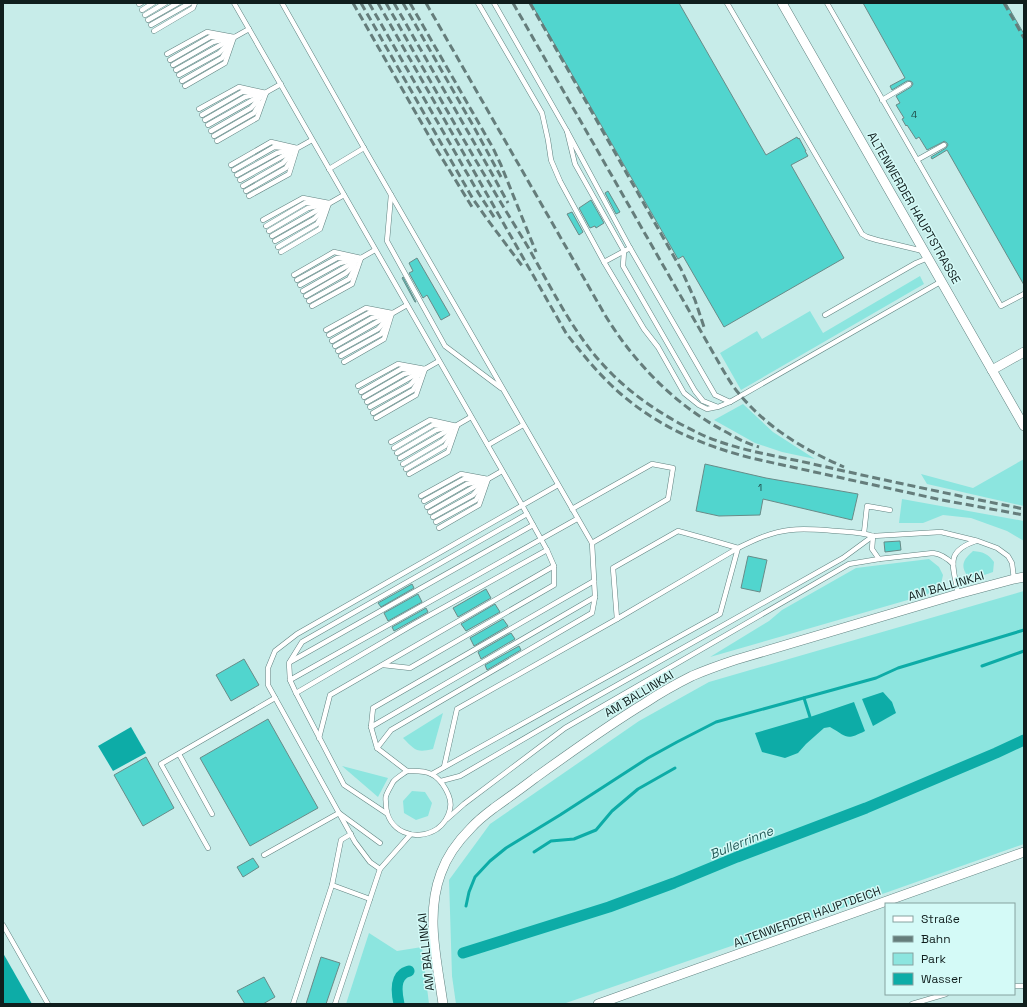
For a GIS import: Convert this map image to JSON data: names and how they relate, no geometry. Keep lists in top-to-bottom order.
{
  "streets": {
    "street": ["ALTENWERDER HAUPTSTRASSE", "AM BALLINKAI", "ALTENWERDER HAUPTDEICH"]
  },
  "water": ["Bullerrinne"],
  "house_numbers": ["4", "1"],
  "legend": [
    "Straße",
    "Bahn",
    "Park",
    "Wasser"
  ]
}
